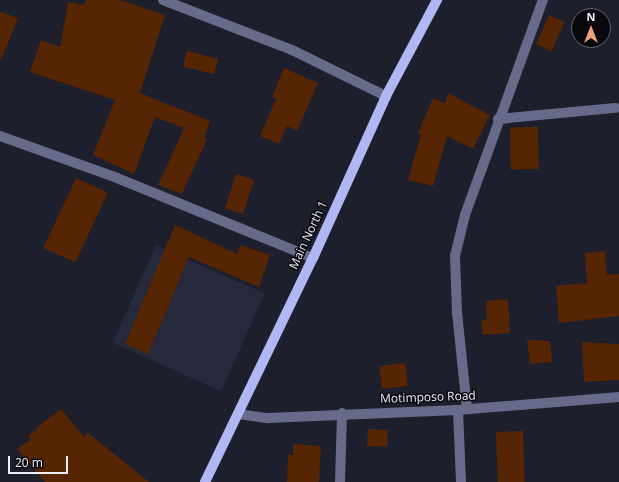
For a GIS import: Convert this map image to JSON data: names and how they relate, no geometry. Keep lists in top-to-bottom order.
{
  "streets": {
    "main road": ["Main North 1"],
    "street": ["Motimposo Road"]
  },
  "crossings": [
    ["Main North 1", "Motimposo Road"]
  ],
  "scale_bar": "20 m",
  "north": "top"
}
